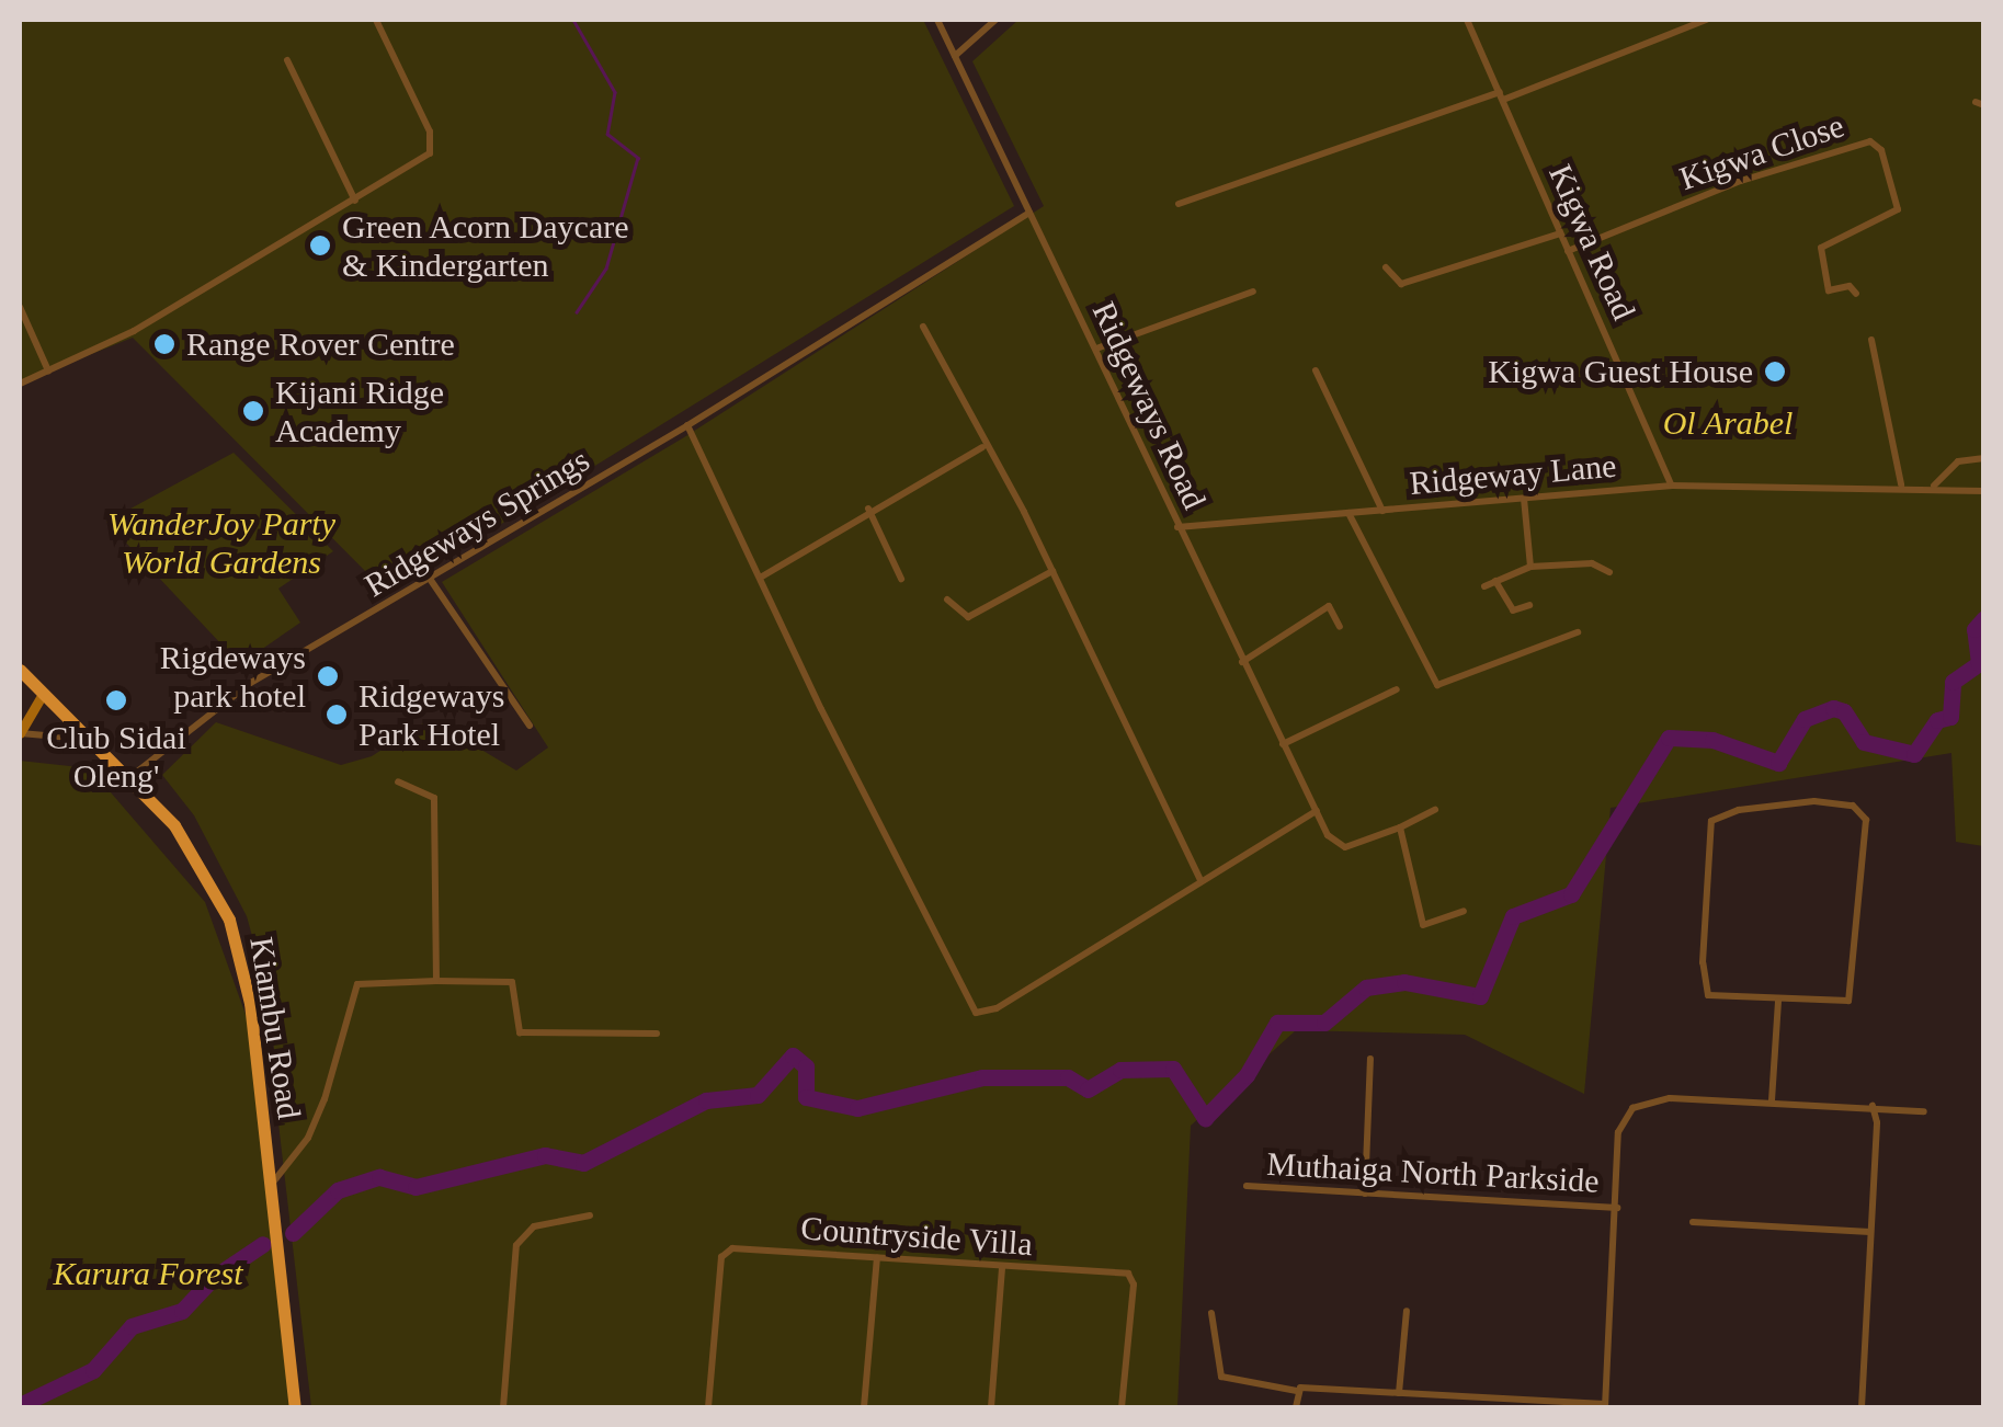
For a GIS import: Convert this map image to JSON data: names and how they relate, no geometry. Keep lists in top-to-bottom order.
{
  "streets": {
    "highway": ["Kiambu Road"],
    "street": [
      "Kigwa Close",
      "Kigwa Road",
      "Ridgeways Road",
      "Ridgeway Lane",
      "Ridgeways Springs",
      "Muthaiga North Parkside",
      "Countryside Villa"
    ]
  },
  "crossings": [
    ["Kigwa Close", "Kigwa Road"],
    ["Kigwa Road", "Ridgeway Lane"],
    ["Ridgeways Road", "Ridgeway Lane"],
    ["Ridgeways Road", "Ridgeways Springs"],
    ["Ridgeways Springs", "Kiambu Road"]
  ],
  "parks": ["Ol Arabel", "WanderJoy Party World Gardens", "Karura Forest"],
  "places": [
    "Green Acorn Daycare & Kindergarten",
    "Range Rover Centre",
    "Kigwa Guest House",
    "Kijani Ridge Academy",
    "Rigdeways park hotel",
    "Club Sidai Oleng'",
    "Ridgeways Park Hotel"
  ]
}
